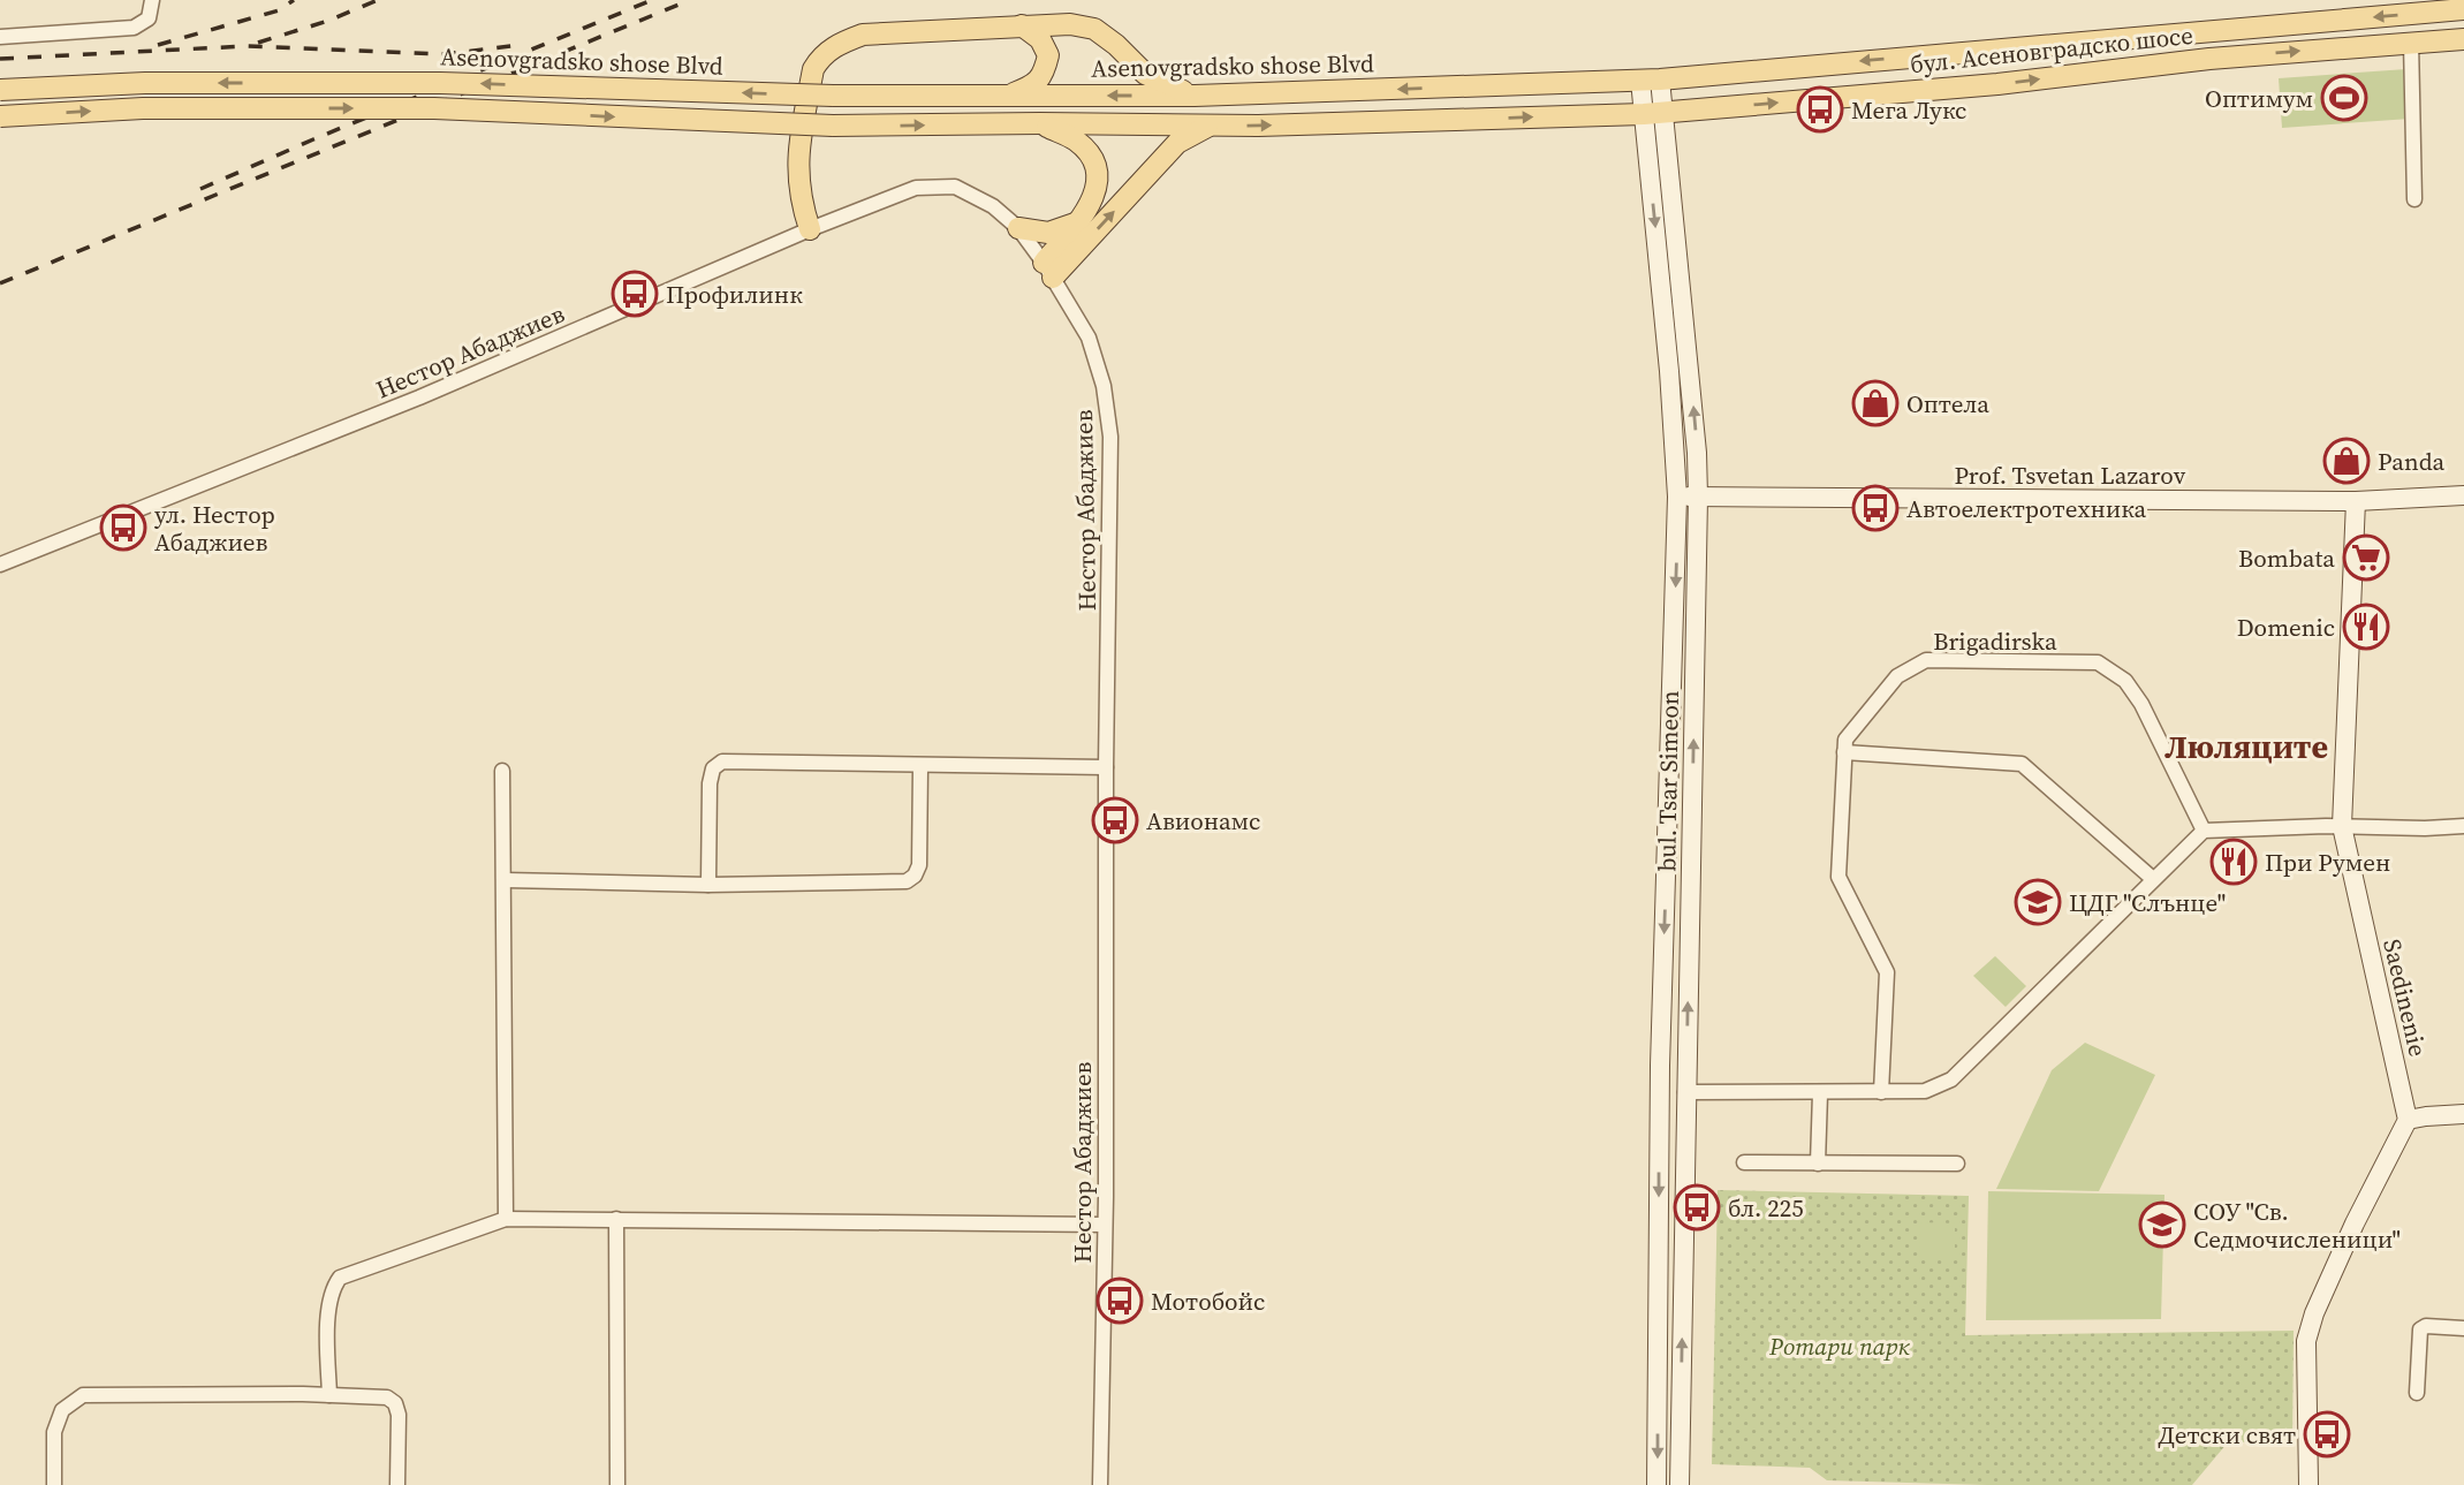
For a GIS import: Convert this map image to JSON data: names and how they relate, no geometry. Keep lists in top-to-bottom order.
{
  "streets": {
    "main road": [
      "бул. Асеновградско шосе",
      "Asenovgradsko shose Blvd",
      "Prof. Tsvetan Lazarov",
      "bul. Tsar Simeon",
      "Saedinenie"
    ],
    "street": ["Нестор Абаджиев", "Brigadirska"]
  },
  "crossings": [
    ["бул. Асеновградско шосе", "bul. Tsar Simeon"],
    ["Asenovgradsko shose Blvd", "bul. Tsar Simeon"],
    ["Prof. Tsvetan Lazarov", "bul. Tsar Simeon"],
    ["Prof. Tsvetan Lazarov", "Saedinenie"]
  ],
  "one_way": ["бул. Асеновградско шосе"],
  "districts": ["Люляците"],
  "parks": ["Ротари парк"],
  "places": {
    "sports": ["Оптимум"],
    "bus stop": [
      "Мега Лукс",
      "Профилинк",
      "Автоелектротехника",
      "ул. Нестор Абаджиев",
      "Авионамс",
      "бл. 225",
      "Мотобойс",
      "Детски свят"
    ],
    "shop": ["Оптела", "Panda"],
    "supermarket": ["Bombata"],
    "restaurant": ["Domenic", "При Румен"],
    "school or university": ["ЦДГ \"Слънце\"", "СОУ \"Св. Седмочисленици\""]
  }
}
